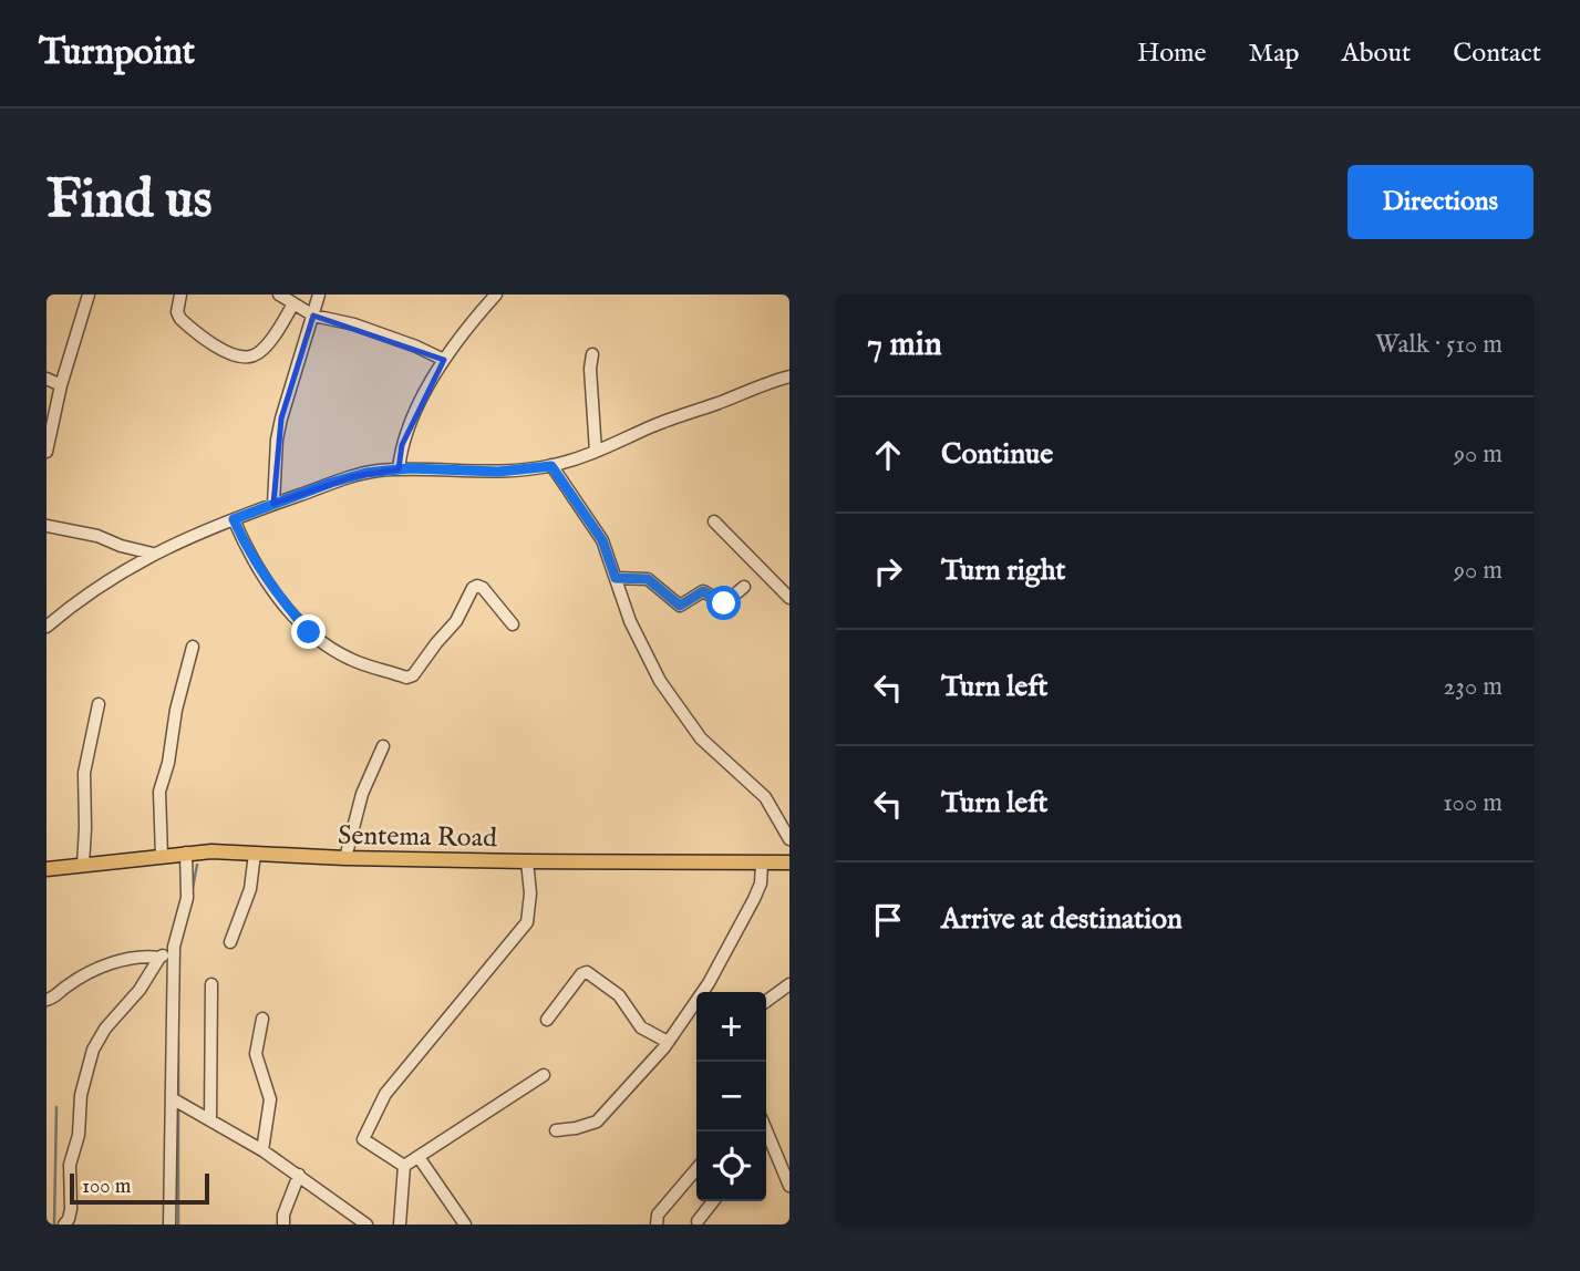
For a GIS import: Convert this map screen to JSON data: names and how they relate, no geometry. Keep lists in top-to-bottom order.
{
  "streets": {
    "main road": ["Sentema Road"]
  },
  "scale_bar": "100 m",
  "page": {
    "header": "Turnpoint",
    "nav": [
      "Home",
      "Map",
      "About",
      "Contact"
    ],
    "buttons": "Directions",
    "title": "Find us",
    "heading": ["7 min", "Walk · 510 m"],
    "list": [
      ["Continue", "90 m"],
      ["Turn right", "90 m"],
      ["Turn left", "230 m"],
      ["Turn left", "100 m"],
      "Arrive at destination"
    ],
    "map_buttons": ["+", "−"],
    "scale": "100 m"
  }
}
